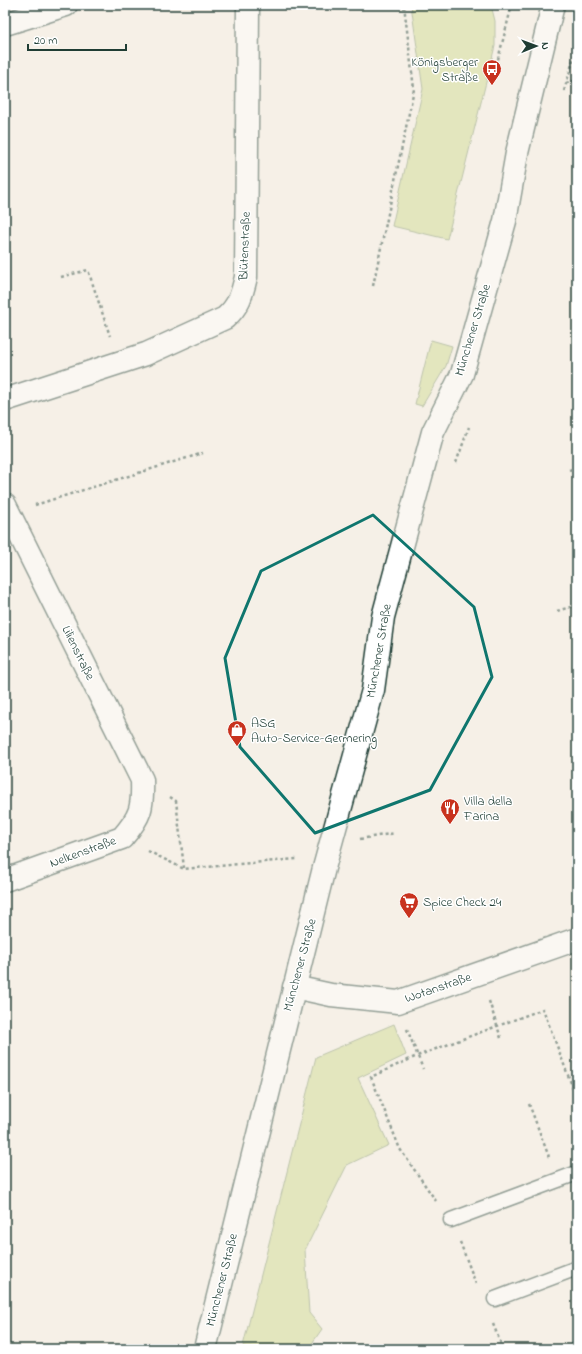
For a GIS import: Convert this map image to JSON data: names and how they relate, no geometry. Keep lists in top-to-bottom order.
{
  "streets": {
    "street": [
      "Blütenstraße",
      "Münchener Straße",
      "Lilienstraße",
      "Nelkenstraße",
      "Wotanstraße"
    ]
  },
  "crossings": [
    ["Münchener Straße", "Wotanstraße"],
    ["Lilienstraße", "Nelkenstraße"]
  ],
  "places": {
    "bus stop": ["Königsberger Straße"],
    "shop": ["ASG Auto-Service-Germering"],
    "restaurant": ["Villa della Farina"],
    "supermarket": ["Spice Check 24"]
  },
  "scale_bar": "20 m",
  "north": "right"
}
